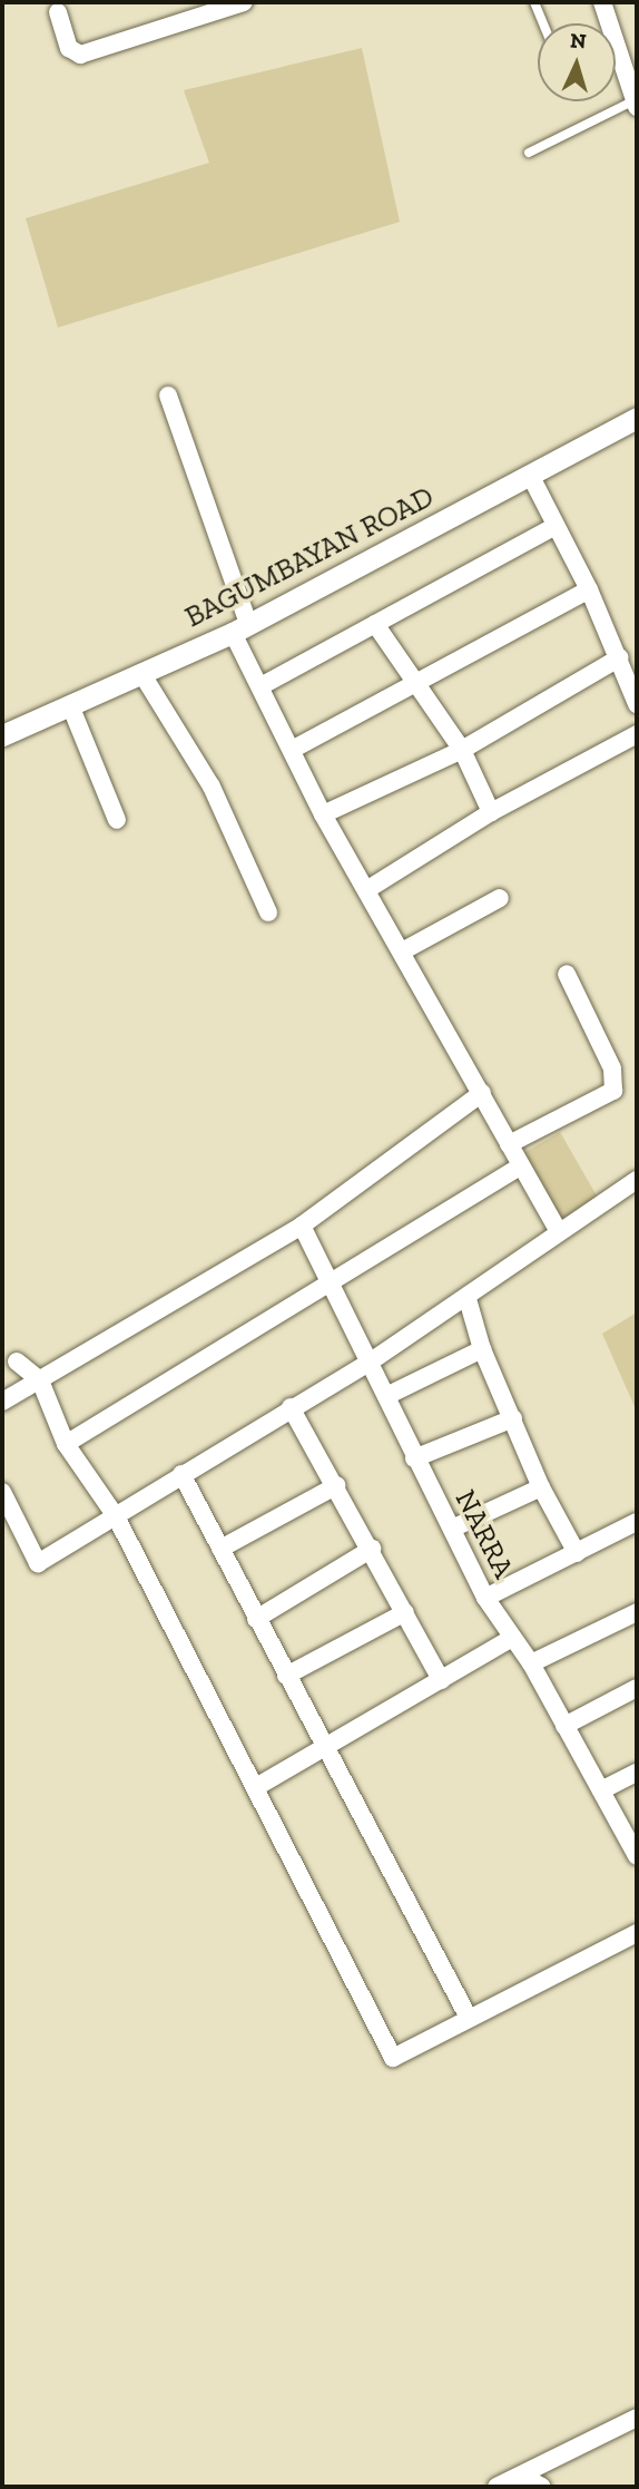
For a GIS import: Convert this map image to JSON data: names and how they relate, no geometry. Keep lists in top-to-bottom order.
{
  "streets": {
    "street": ["BAGUMBAYAN ROAD", "NARRA"]
  },
  "north": "top"
}
